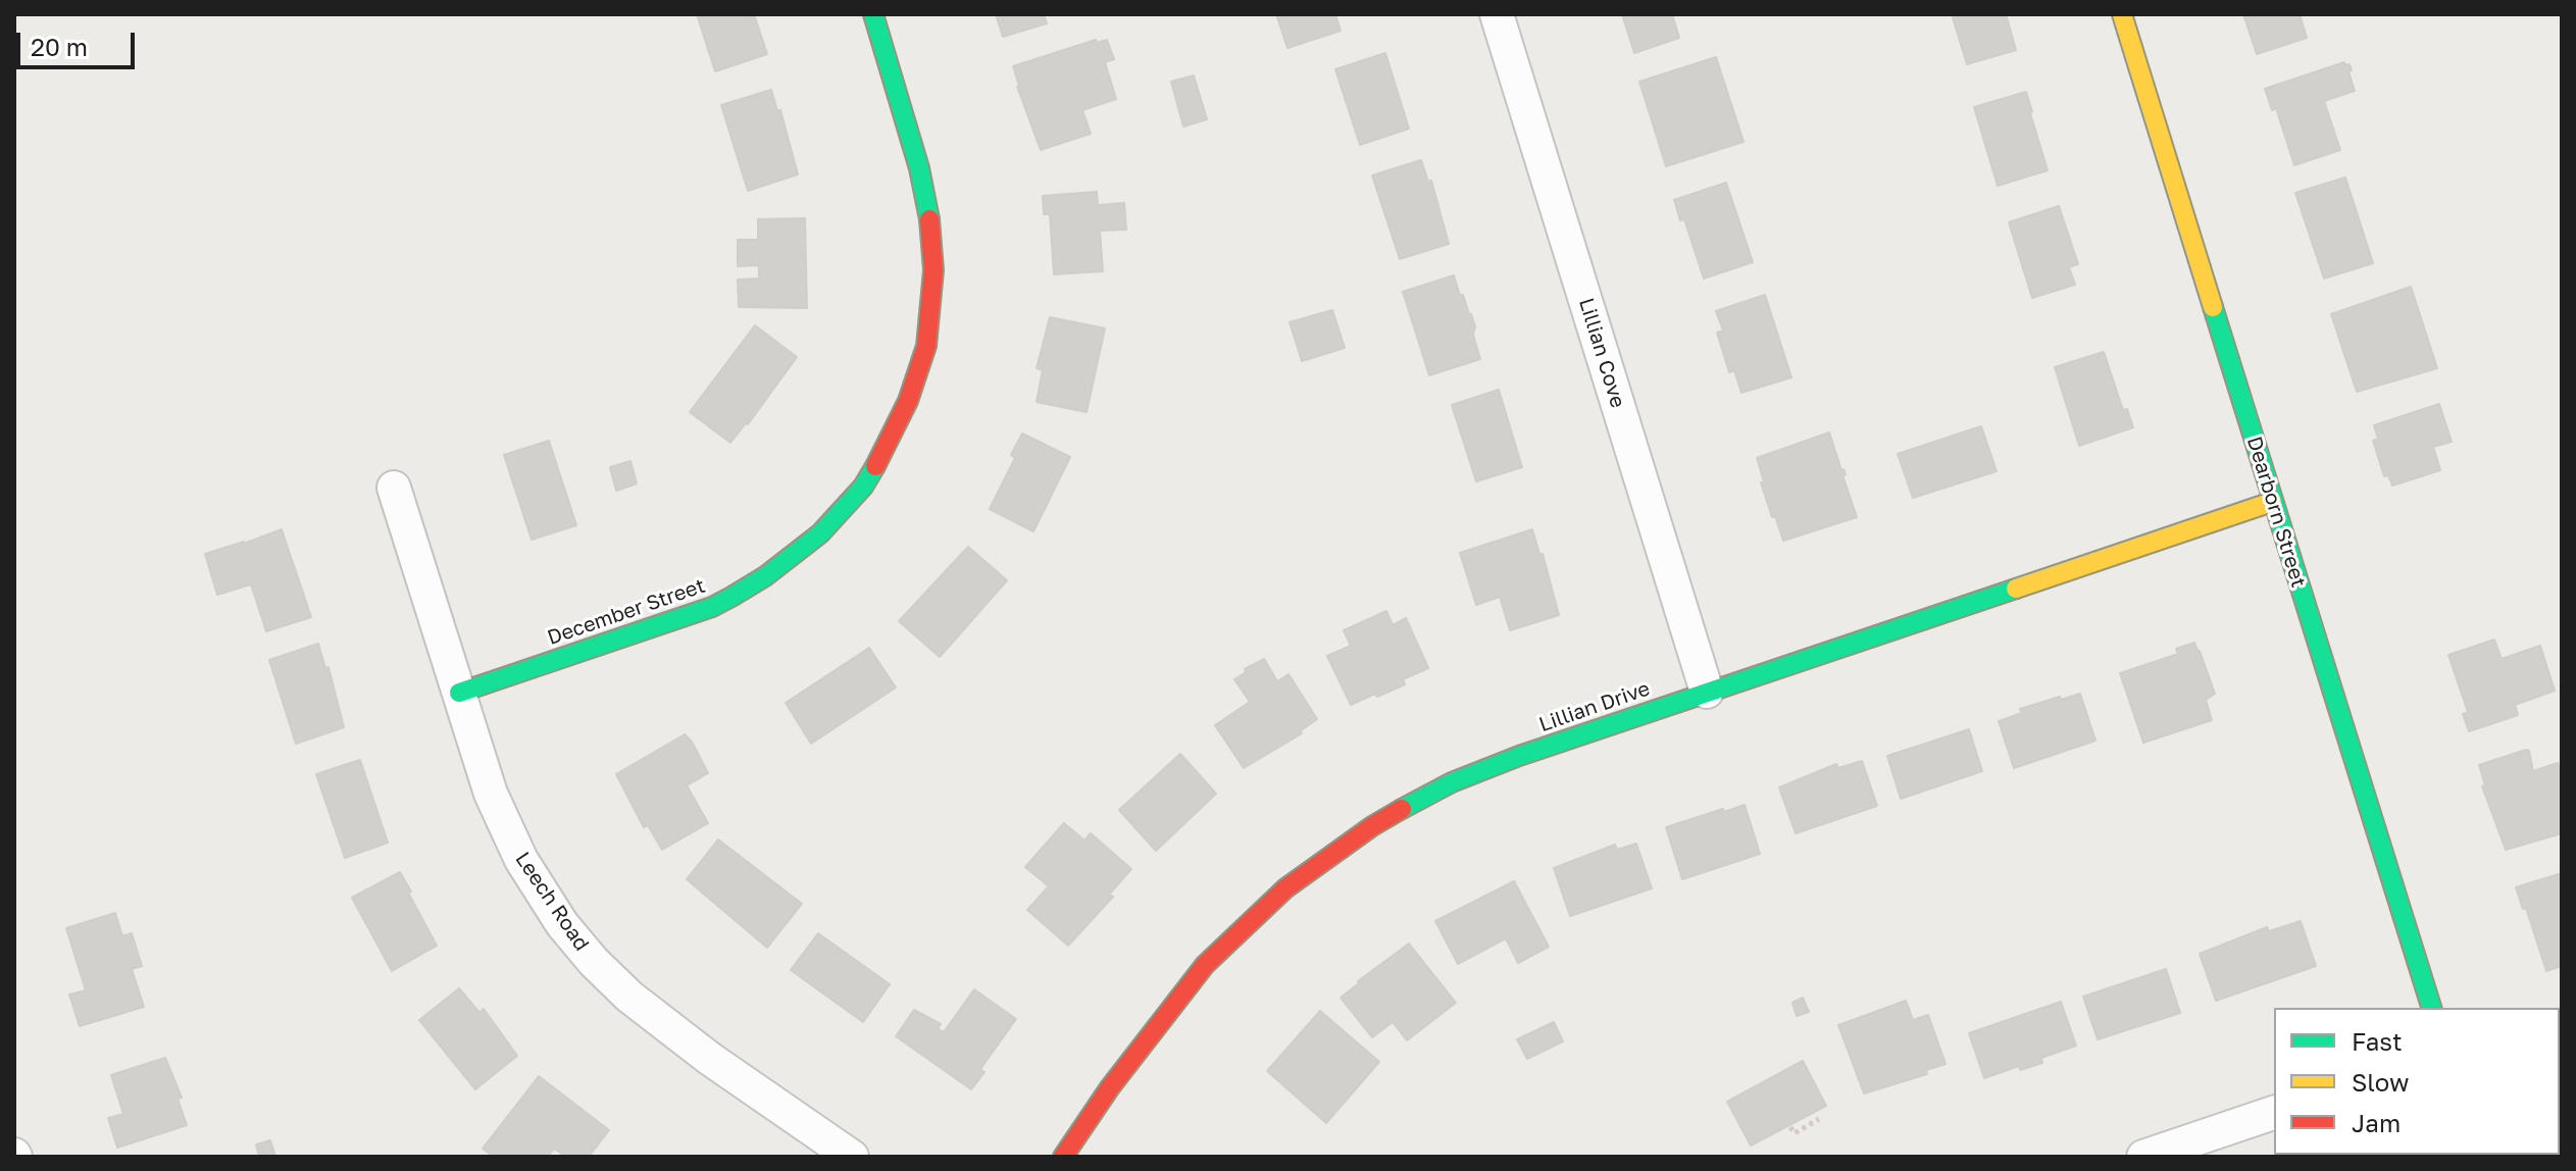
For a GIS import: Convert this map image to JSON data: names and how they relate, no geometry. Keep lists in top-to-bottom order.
{
  "streets": {
    "street": [
      "Lillian Cove",
      "Dearborn Street",
      "December Street",
      "Lillian Drive",
      "Leech Road"
    ]
  },
  "crossings": [
    ["Lillian Cove", "Lillian Drive"],
    ["Dearborn Street", "Lillian Drive"],
    ["December Street", "Leech Road"]
  ],
  "legend": ["Fast", "Slow", "Jam"],
  "scale_bar": "20 m"
}
